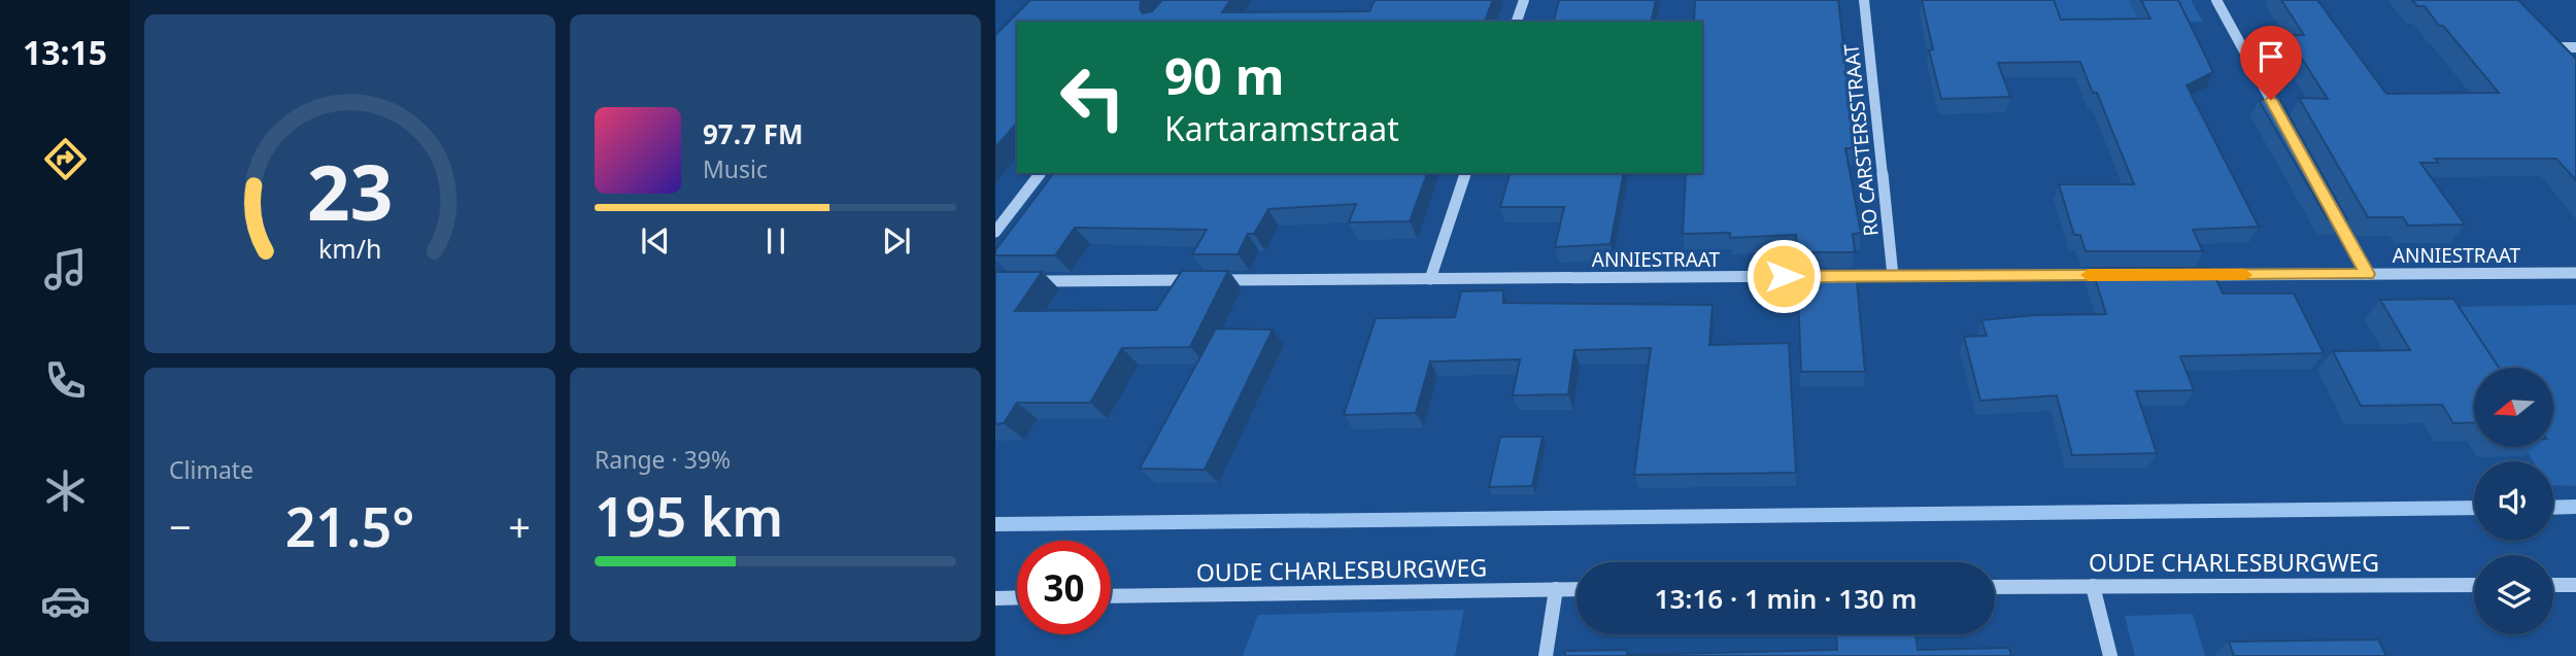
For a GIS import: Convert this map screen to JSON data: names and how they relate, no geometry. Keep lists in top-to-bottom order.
{
  "streets": {
    "street": ["RO CARSTERSSTRAAT", "ANNIESTRAAT", "OUDE CHARLESBURGWEG"]
  },
  "crossings": [
    ["RO CARSTERSSTRAAT", "ANNIESTRAAT"]
  ],
  "north": "left",
  "page": {
    "tabs": "13:15",
    "turn": ["90 m", "Kartaramstraat"],
    "song": ["97.7 FM", "Music"],
    "tile": [
      "Climate",
      ["Range · 39%", "195 km"]
    ],
    "heat": ["−", "21.5°", "+"],
    "limit": "30",
    "trip": "13:16 · 1 min · 130 m",
    "gauge": ["23", "km/h"]
  }
}
